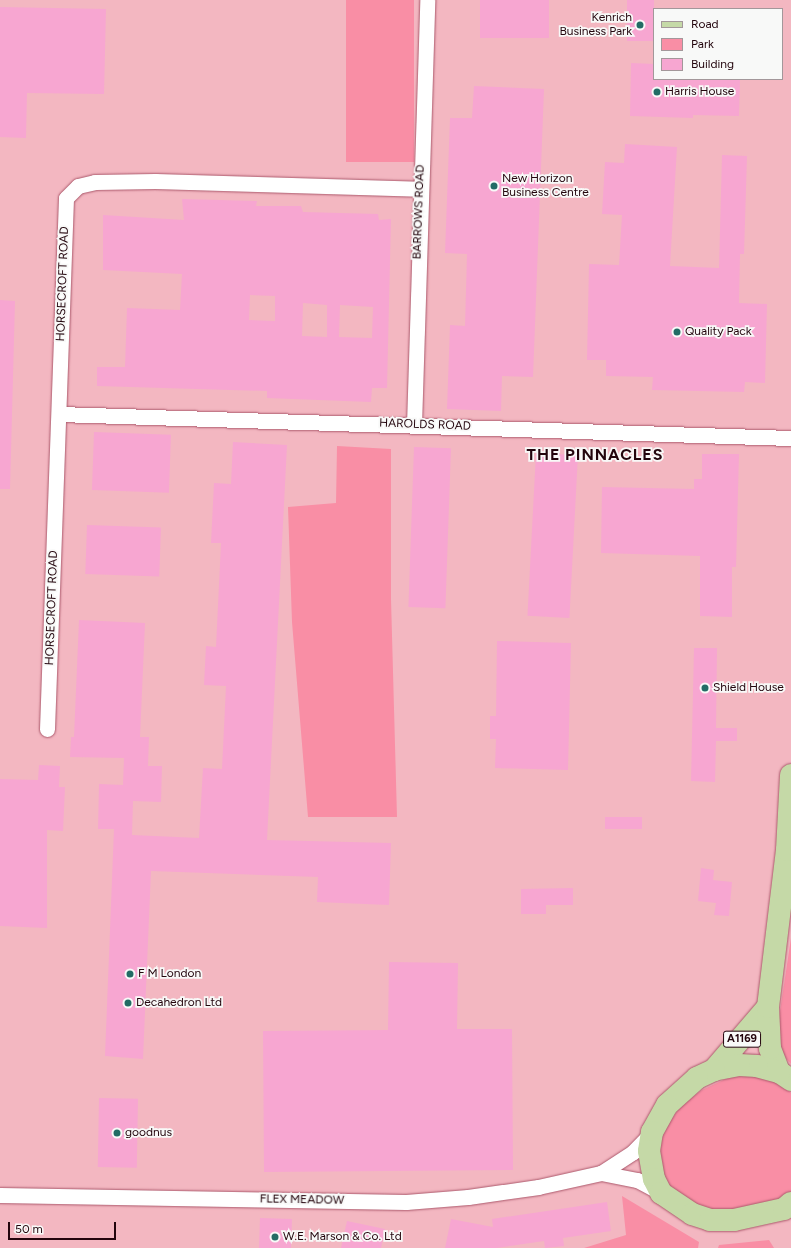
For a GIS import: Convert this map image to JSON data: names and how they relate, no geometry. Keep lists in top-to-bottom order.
{
  "streets": {
    "main road": ["A1169"],
    "street": [
      "BARROWS ROAD",
      "HORSECROFT ROAD",
      "HAROLDS ROAD",
      "FLEX MEADOW"
    ]
  },
  "crossings": [
    ["BARROWS ROAD", "HORSECROFT ROAD"],
    ["BARROWS ROAD", "HAROLDS ROAD"],
    ["HORSECROFT ROAD", "HAROLDS ROAD"]
  ],
  "districts": ["THE PINNACLES"],
  "places": [
    "Kenrich Business Park",
    "Harris House",
    "New Horizon Business Centre",
    "Quality Pack",
    "Shield House",
    "F M London",
    "Decahedron Ltd",
    "goodnus",
    "W.E. Marson & Co. Ltd"
  ],
  "legend": ["Road", "Park", "Building"],
  "scale_bar": "50 m"
}
